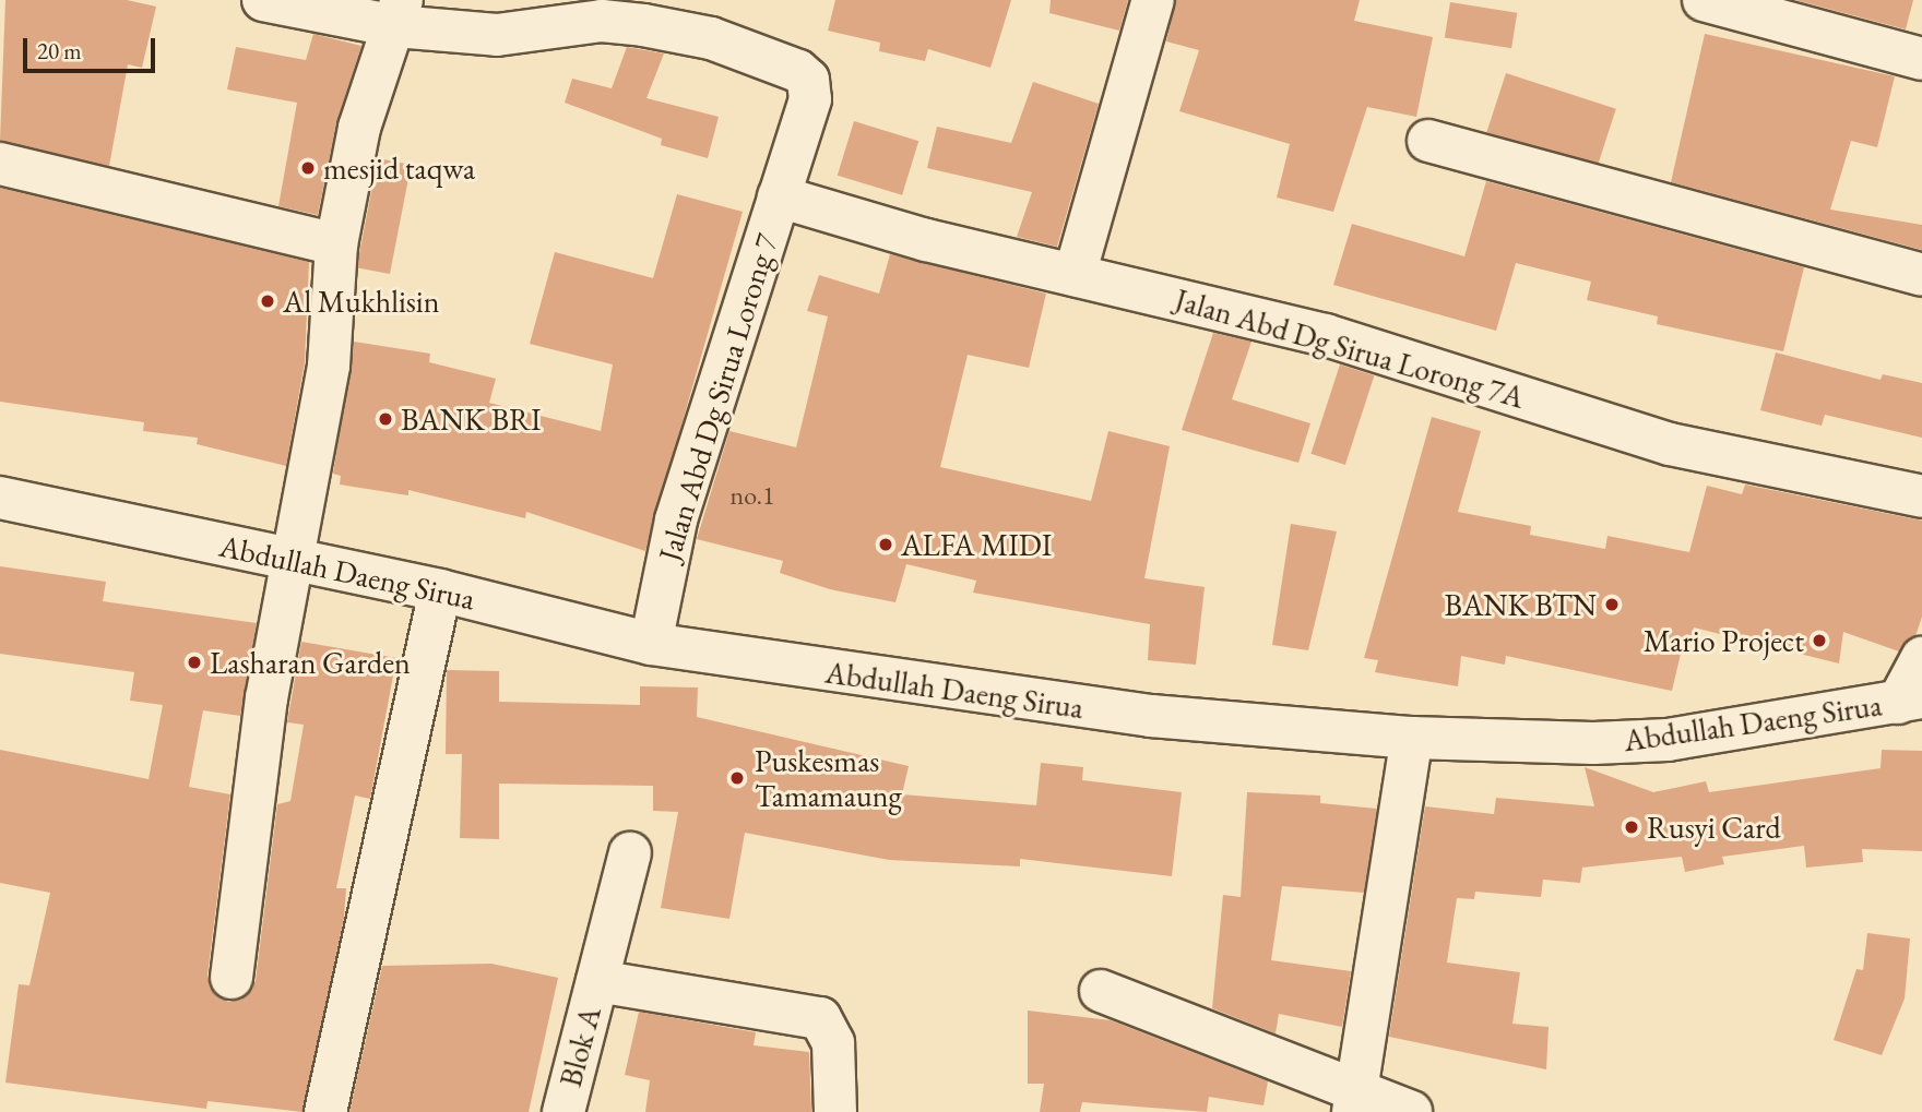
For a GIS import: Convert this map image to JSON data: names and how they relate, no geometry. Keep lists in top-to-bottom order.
{
  "streets": {
    "street": [
      "Jalan Abd Dg Sirua Lorong 7A",
      "Jalan Abd Dg Sirua Lorong 7",
      "Abdullah Daeng Sirua",
      "Blok A"
    ]
  },
  "crossings": [
    ["Jalan Abd Dg Sirua Lorong 7A", "Jalan Abd Dg Sirua Lorong 7"],
    ["Jalan Abd Dg Sirua Lorong 7", "Abdullah Daeng Sirua"]
  ],
  "places": [
    "mesjid taqwa",
    "Al Mukhlisin",
    "BANK BRI",
    "ALFA MIDI",
    "BANK BTN",
    "Mario Project",
    "Lasharan Garden",
    "Puskesmas Tamamaung",
    "Rusyi Card"
  ],
  "house_numbers": ["no.1"],
  "scale_bar": "20 m"
}
